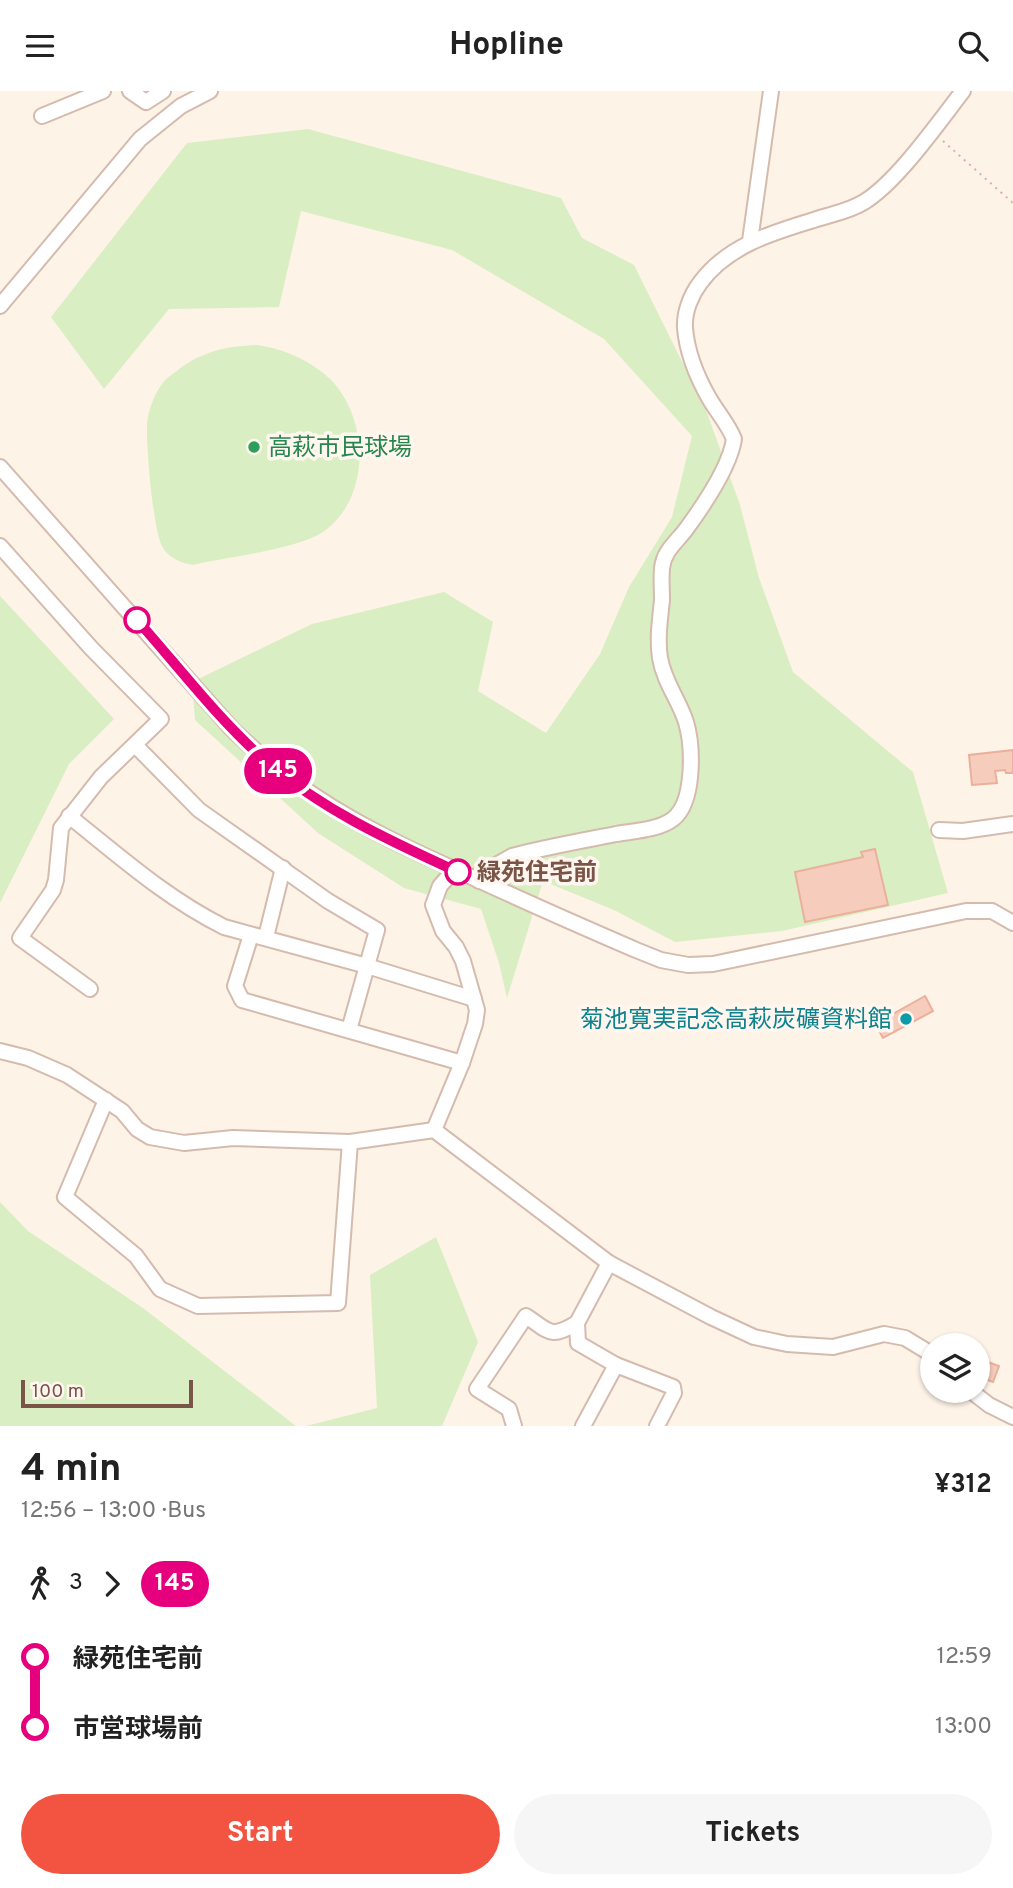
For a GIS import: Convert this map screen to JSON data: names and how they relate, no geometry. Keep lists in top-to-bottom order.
{
  "places": ["高萩市民球場", "緑苑住宅前", "菊池寛実記念高萩炭礦資料館"],
  "lines": ["bus line 145"],
  "scale_bar": "100 m",
  "page": {
    "header": "Hopline",
    "on_map": "145",
    "scale": "100 m",
    "heading": ["4 min", "12:56 – 13:00 · Bus", "¥312"],
    "legs": ["3", "145"],
    "list": [
      {
        "name": "緑苑住宅前",
        "value": "12:59"
      },
      {
        "name": "市営球場前",
        "value": "13:00"
      }
    ],
    "buttons": ["Start", "Tickets"]
  }
}
